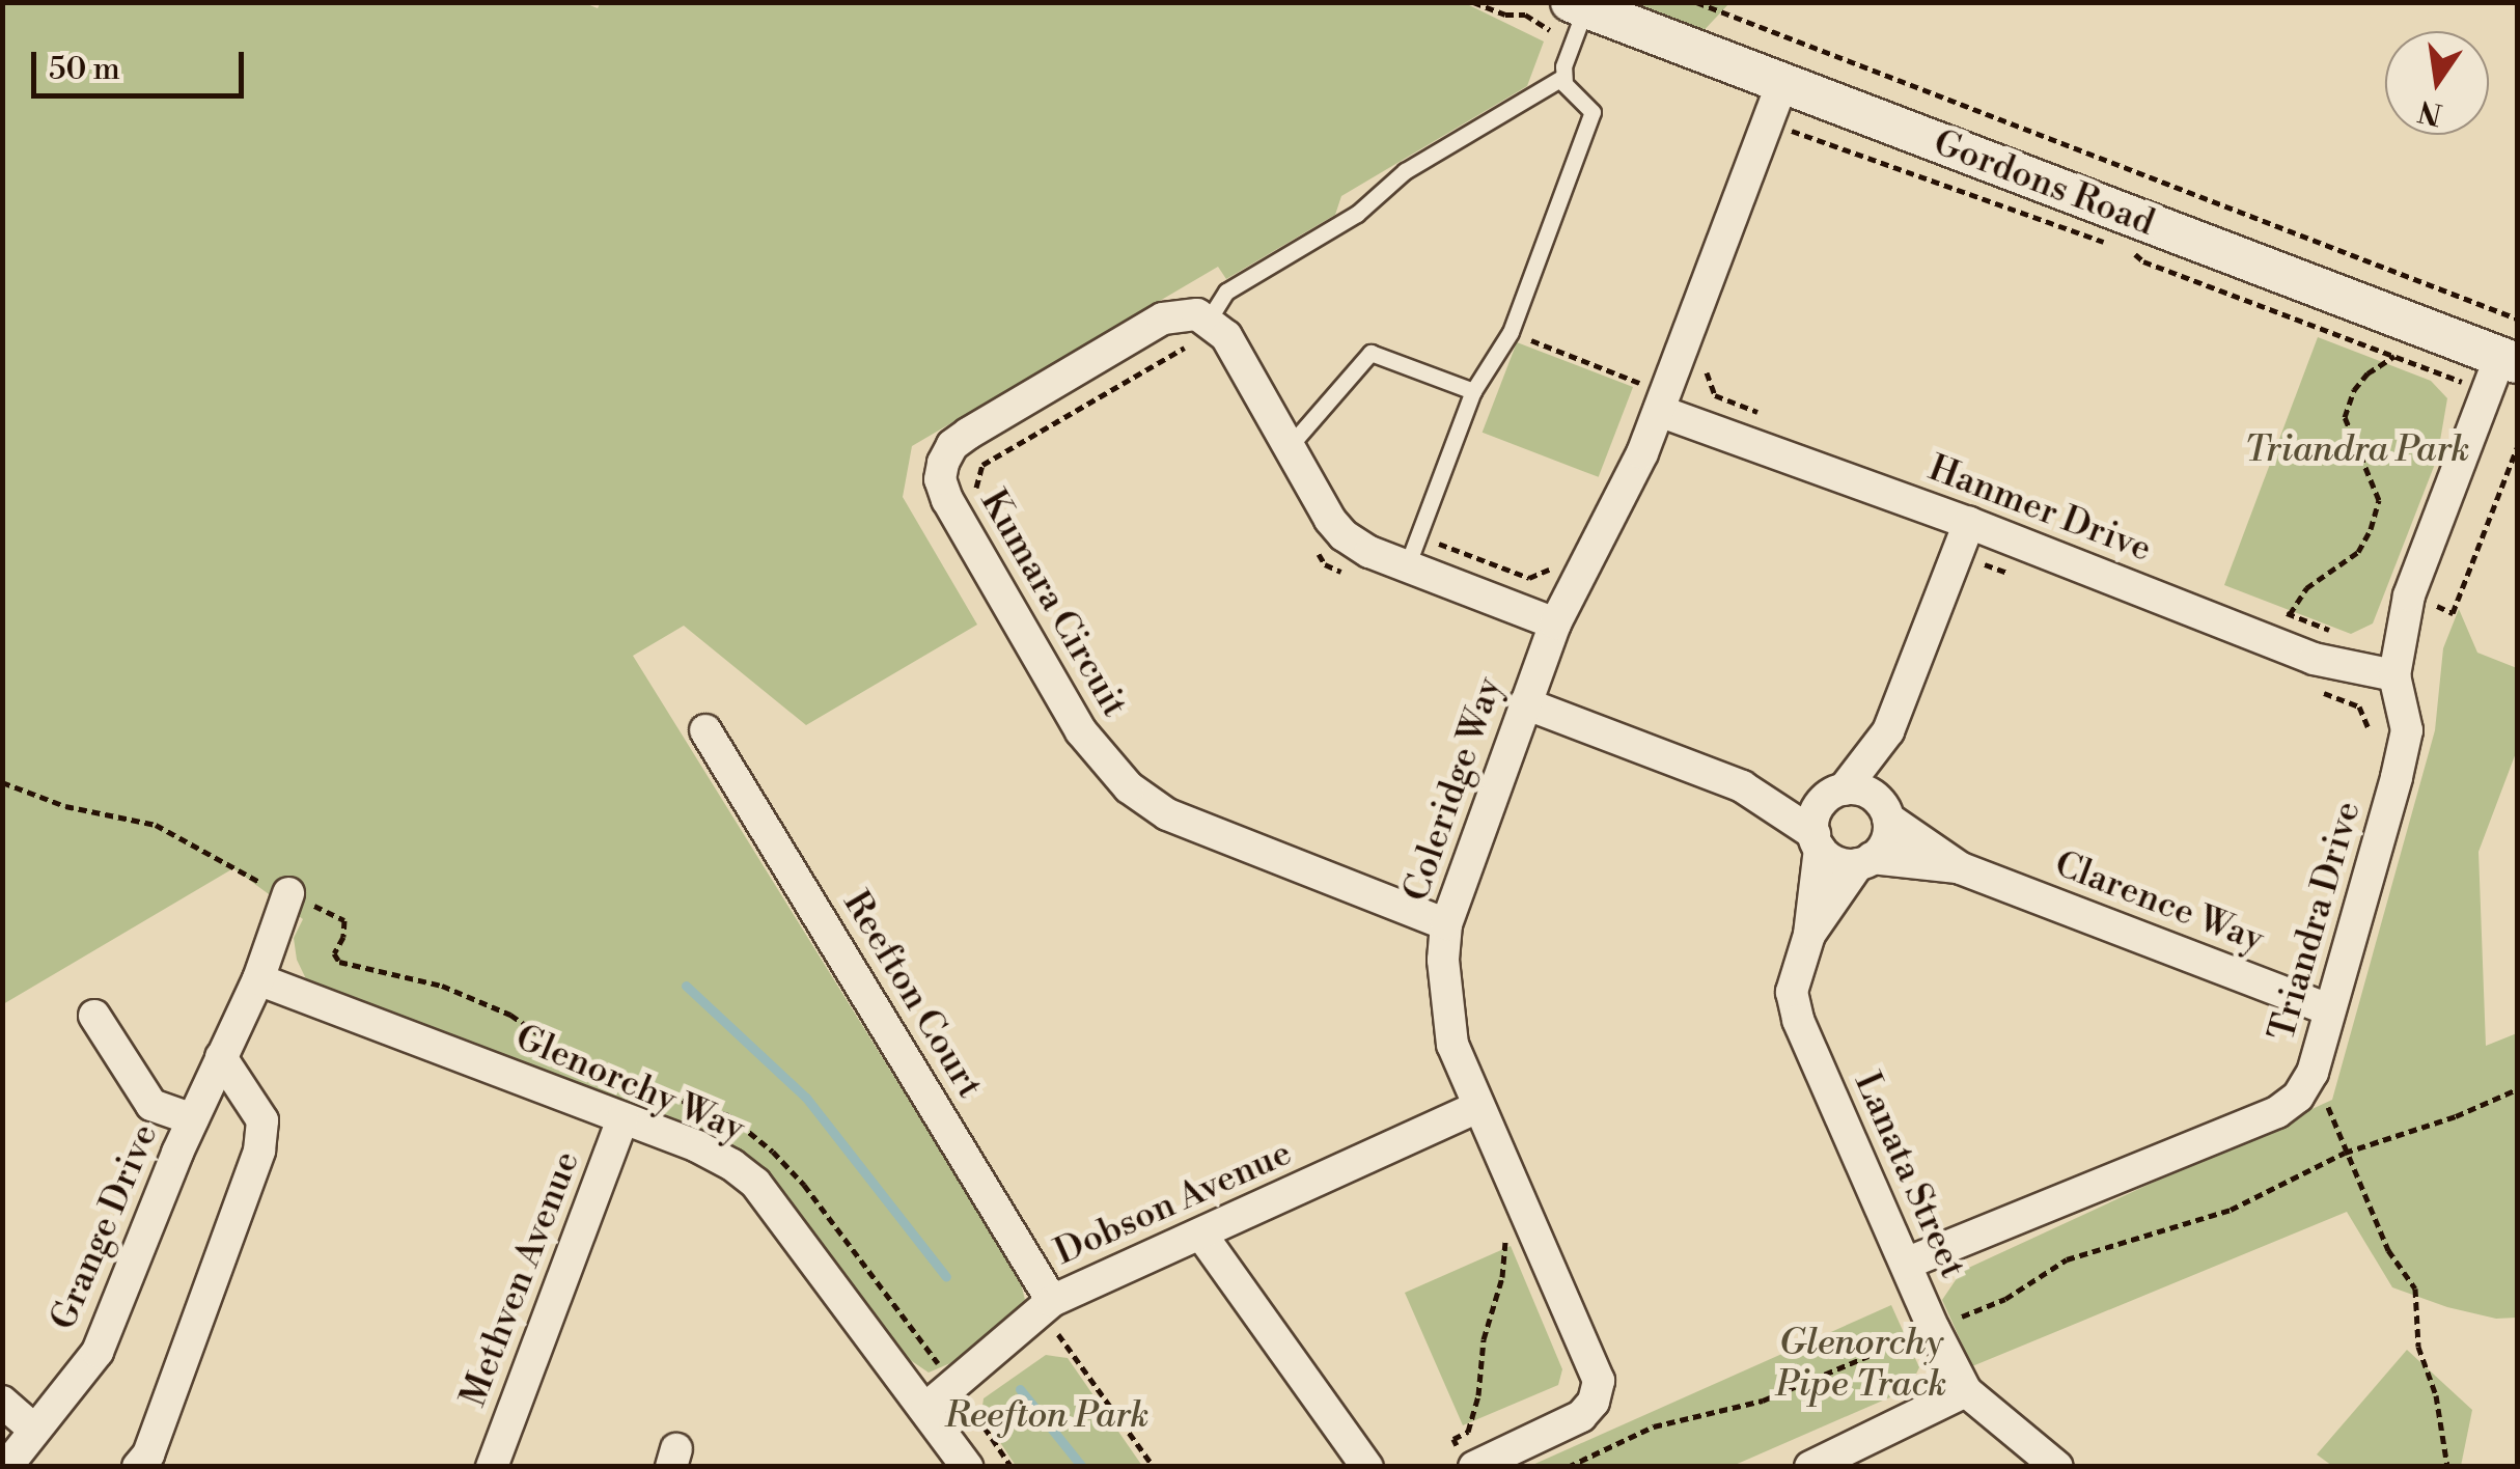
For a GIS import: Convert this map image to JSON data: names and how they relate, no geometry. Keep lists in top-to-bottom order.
{
  "streets": {
    "street": [
      "Gordons Road",
      "Hanmer Drive",
      "Kumara Circuit",
      "Coleridge Way",
      "Clarence Way",
      "Triandra Drive",
      "Reefton Court",
      "Glenorchy Way",
      "Lanata Street",
      "Dobson Avenue",
      "Grange Drive",
      "Methven Avenue"
    ]
  },
  "crossings": [
    ["Gordons Road", "Coleridge Way"],
    ["Gordons Road", "Triandra Drive"],
    ["Hanmer Drive", "Coleridge Way"],
    ["Hanmer Drive", "Triandra Drive"],
    ["Kumara Circuit", "Coleridge Way"],
    ["Coleridge Way", "Dobson Avenue"],
    ["Clarence Way", "Triandra Drive"],
    ["Clarence Way", "Lanata Street"],
    ["Triandra Drive", "Lanata Street"],
    ["Reefton Court", "Dobson Avenue"],
    ["Glenorchy Way", "Dobson Avenue"],
    ["Glenorchy Way", "Grange Drive"],
    ["Glenorchy Way", "Methven Avenue"]
  ],
  "parks": ["Triandra Park", "Glenorchy Pipe Track", "Reefton Park"],
  "scale_bar": "50 m",
  "north": "bottom"
}
